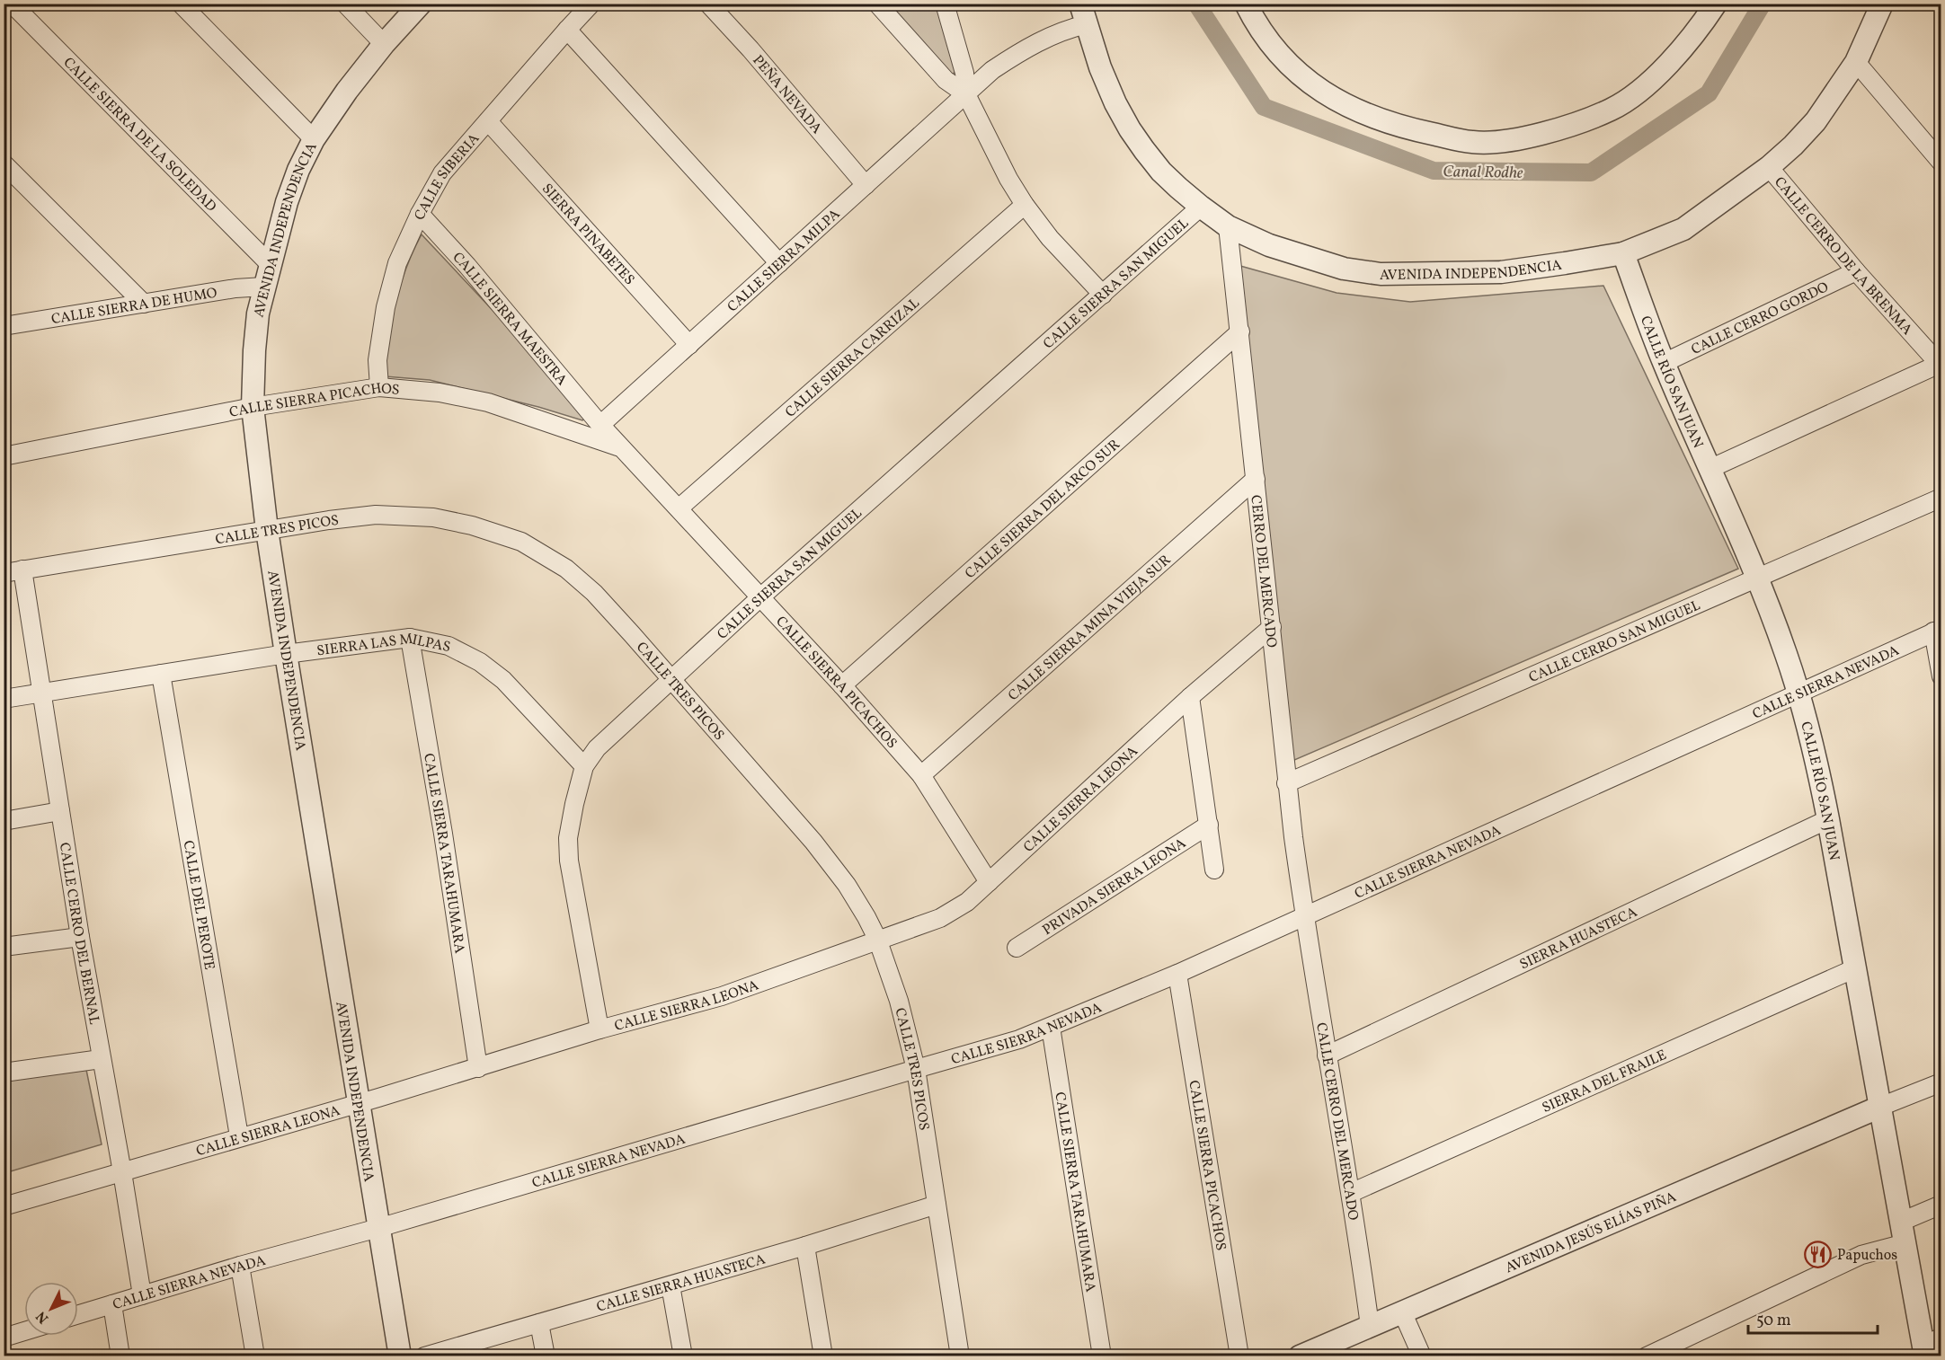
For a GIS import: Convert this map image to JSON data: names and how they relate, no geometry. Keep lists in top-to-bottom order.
{
  "streets": {
    "street": [
      "PEÑA NEVADA",
      "CALLE SIERRA DE LA SOLEDAD",
      "CALLE SIBERIA",
      "AVENIDA INDEPENDENCIA",
      "SIERRA PINABETES",
      "CALLE CERRO DE LA BRENMA",
      "CALLE SIERRA MILPA",
      "CALLE SIERRA SAN MIGUEL",
      "CALLE SIERRA DE HUMO",
      "CALLE CERRO GORDO",
      "CALLE SIERRA MAESTRA",
      "CALLE SIERRA CARRIZAL",
      "CALLE RÍO SAN JUAN",
      "CALLE SIERRA PICACHOS",
      "CALLE SIERRA DEL ARCO SUR",
      "CALLE TRES PICOS",
      "CERRO DEL MERCADO",
      "CALLE SIERRA MINA VIEJA SUR",
      "CALLE CERRO SAN MIGUEL",
      "SIERRA LAS MILPAS",
      "CALLE SIERRA NEVADA",
      "CALLE SIERRA LEONA",
      "CALLE SIERRA TARAHUMARA",
      "PRIVADA SIERRA LEONA",
      "CALLE DEL PEROTE",
      "CALLE CERRO DEL BERNAL",
      "SIERRA HUASTECA",
      "SIERRA DEL FRAILE",
      "CALLE CERRO DEL MERCADO",
      "AVENIDA JESÚS ELÍAS PIÑA",
      "CALLE SIERRA HUASTECA"
    ]
  },
  "crossings": [
    ["PEÑA NEVADA", "CALLE SIERRA MILPA"],
    ["CALLE SIERRA DE LA SOLEDAD", "AVENIDA INDEPENDENCIA"],
    ["CALLE SIBERIA", "SIERRA PINABETES"],
    ["CALLE SIBERIA", "CALLE SIERRA MAESTRA"],
    ["CALLE SIBERIA", "CALLE SIERRA PICACHOS"],
    ["AVENIDA INDEPENDENCIA", "CALLE CERRO DE LA BRENMA"],
    ["AVENIDA INDEPENDENCIA", "CALLE SIERRA MILPA"],
    ["AVENIDA INDEPENDENCIA", "CALLE SIERRA SAN MIGUEL"],
    ["AVENIDA INDEPENDENCIA", "CALLE SIERRA DE HUMO"],
    ["AVENIDA INDEPENDENCIA", "CALLE RÍO SAN JUAN"],
    ["AVENIDA INDEPENDENCIA", "CALLE SIERRA PICACHOS"],
    ["AVENIDA INDEPENDENCIA", "CALLE TRES PICOS"],
    ["AVENIDA INDEPENDENCIA", "CERRO DEL MERCADO"],
    ["AVENIDA INDEPENDENCIA", "SIERRA LAS MILPAS"],
    ["AVENIDA INDEPENDENCIA", "CALLE SIERRA NEVADA"],
    ["AVENIDA INDEPENDENCIA", "CALLE SIERRA LEONA"],
    ["SIERRA PINABETES", "CALLE SIERRA MILPA"],
    ["CALLE CERRO DE LA BRENMA", "CALLE CERRO GORDO"],
    ["CALLE SIERRA MILPA", "CALLE SIERRA MAESTRA"],
    ["CALLE SIERRA MILPA", "CALLE SIERRA PICACHOS"],
    ["CALLE SIERRA SAN MIGUEL", "CALLE SIERRA PICACHOS"],
    ["CALLE SIERRA SAN MIGUEL", "CALLE TRES PICOS"],
    ["CALLE SIERRA SAN MIGUEL", "SIERRA LAS MILPAS"],
    ["CALLE SIERRA SAN MIGUEL", "CALLE SIERRA LEONA"],
    ["CALLE CERRO GORDO", "CALLE RÍO SAN JUAN"],
    ["CALLE SIERRA MAESTRA", "CALLE SIERRA PICACHOS"],
    ["CALLE SIERRA CARRIZAL", "CALLE SIERRA PICACHOS"],
    ["CALLE RÍO SAN JUAN", "CALLE CERRO SAN MIGUEL"],
    ["CALLE RÍO SAN JUAN", "CALLE SIERRA NEVADA"],
    ["CALLE RÍO SAN JUAN", "SIERRA HUASTECA"],
    ["CALLE RÍO SAN JUAN", "SIERRA DEL FRAILE"],
    ["CALLE RÍO SAN JUAN", "AVENIDA JESÚS ELÍAS PIÑA"],
    ["CALLE SIERRA PICACHOS", "CALLE SIERRA DEL ARCO SUR"],
    ["CALLE SIERRA PICACHOS", "CALLE SIERRA MINA VIEJA SUR"],
    ["CALLE SIERRA PICACHOS", "CALLE SIERRA NEVADA"],
    ["CALLE SIERRA PICACHOS", "CALLE SIERRA LEONA"],
    ["CALLE SIERRA DEL ARCO SUR", "CERRO DEL MERCADO"],
    ["CALLE TRES PICOS", "CALLE SIERRA NEVADA"],
    ["CALLE TRES PICOS", "CALLE SIERRA LEONA"],
    ["CALLE TRES PICOS", "CALLE CERRO DEL BERNAL"],
    ["CALLE TRES PICOS", "CALLE SIERRA HUASTECA"],
    ["CERRO DEL MERCADO", "CALLE SIERRA MINA VIEJA SUR"],
    ["CERRO DEL MERCADO", "CALLE CERRO SAN MIGUEL"],
    ["CERRO DEL MERCADO", "CALLE SIERRA NEVADA"],
    ["CERRO DEL MERCADO", "CALLE SIERRA LEONA"],
    ["CERRO DEL MERCADO", "CALLE CERRO DEL MERCADO"],
    ["SIERRA LAS MILPAS", "CALLE SIERRA TARAHUMARA"],
    ["SIERRA LAS MILPAS", "CALLE DEL PEROTE"],
    ["SIERRA LAS MILPAS", "CALLE CERRO DEL BERNAL"],
    ["CALLE SIERRA NEVADA", "CALLE SIERRA TARAHUMARA"],
    ["CALLE SIERRA NEVADA", "CALLE CERRO DEL BERNAL"],
    ["CALLE SIERRA NEVADA", "CALLE CERRO DEL MERCADO"],
    ["CALLE SIERRA LEONA", "CALLE SIERRA TARAHUMARA"],
    ["CALLE SIERRA LEONA", "CALLE DEL PEROTE"],
    ["CALLE SIERRA LEONA", "CALLE CERRO DEL BERNAL"],
    ["SIERRA HUASTECA", "CALLE CERRO DEL MERCADO"],
    ["SIERRA DEL FRAILE", "CALLE CERRO DEL MERCADO"],
    ["CALLE CERRO DEL MERCADO", "AVENIDA JESÚS ELÍAS PIÑA"]
  ],
  "water": ["Canal Rodhe"],
  "places": {
    "restaurant": ["Papuchos"]
  },
  "scale_bar": "50 m",
  "north": "bottom left"
}
